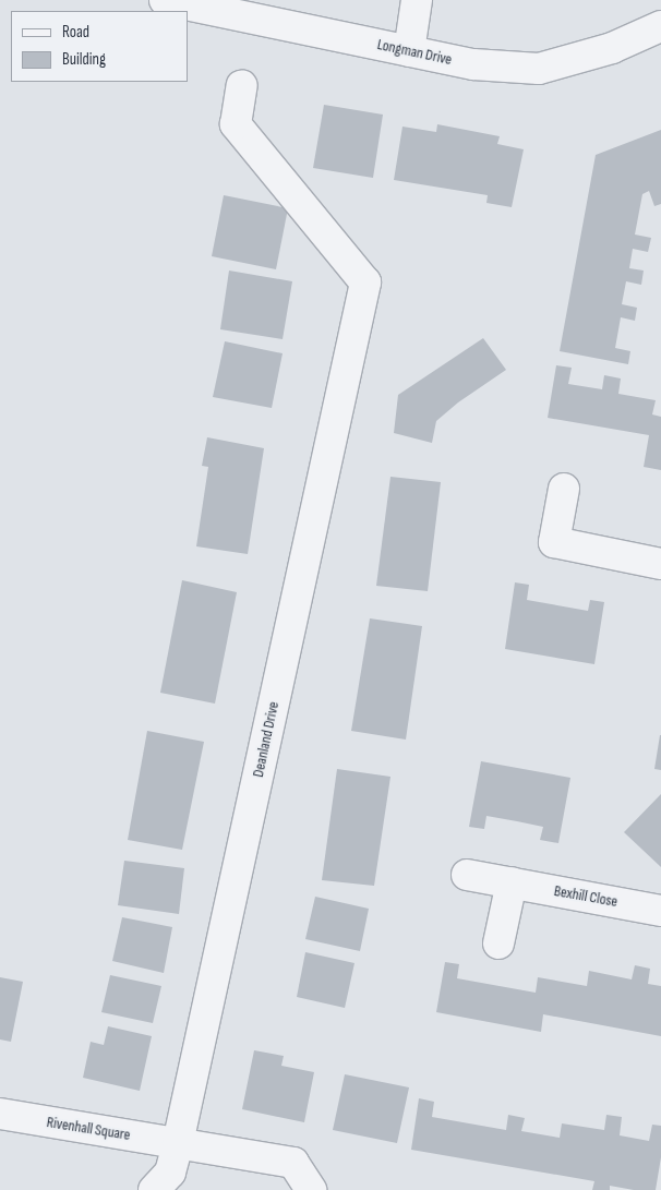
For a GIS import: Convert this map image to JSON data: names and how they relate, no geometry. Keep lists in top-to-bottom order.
{
  "streets": {
    "street": [
      "Longman Drive",
      "Deanland Drive",
      "Bexhill Close",
      "Rivenhall Square"
    ]
  },
  "crossings": [
    ["Deanland Drive", "Rivenhall Square"]
  ],
  "legend": ["Road", "Building"]
}
